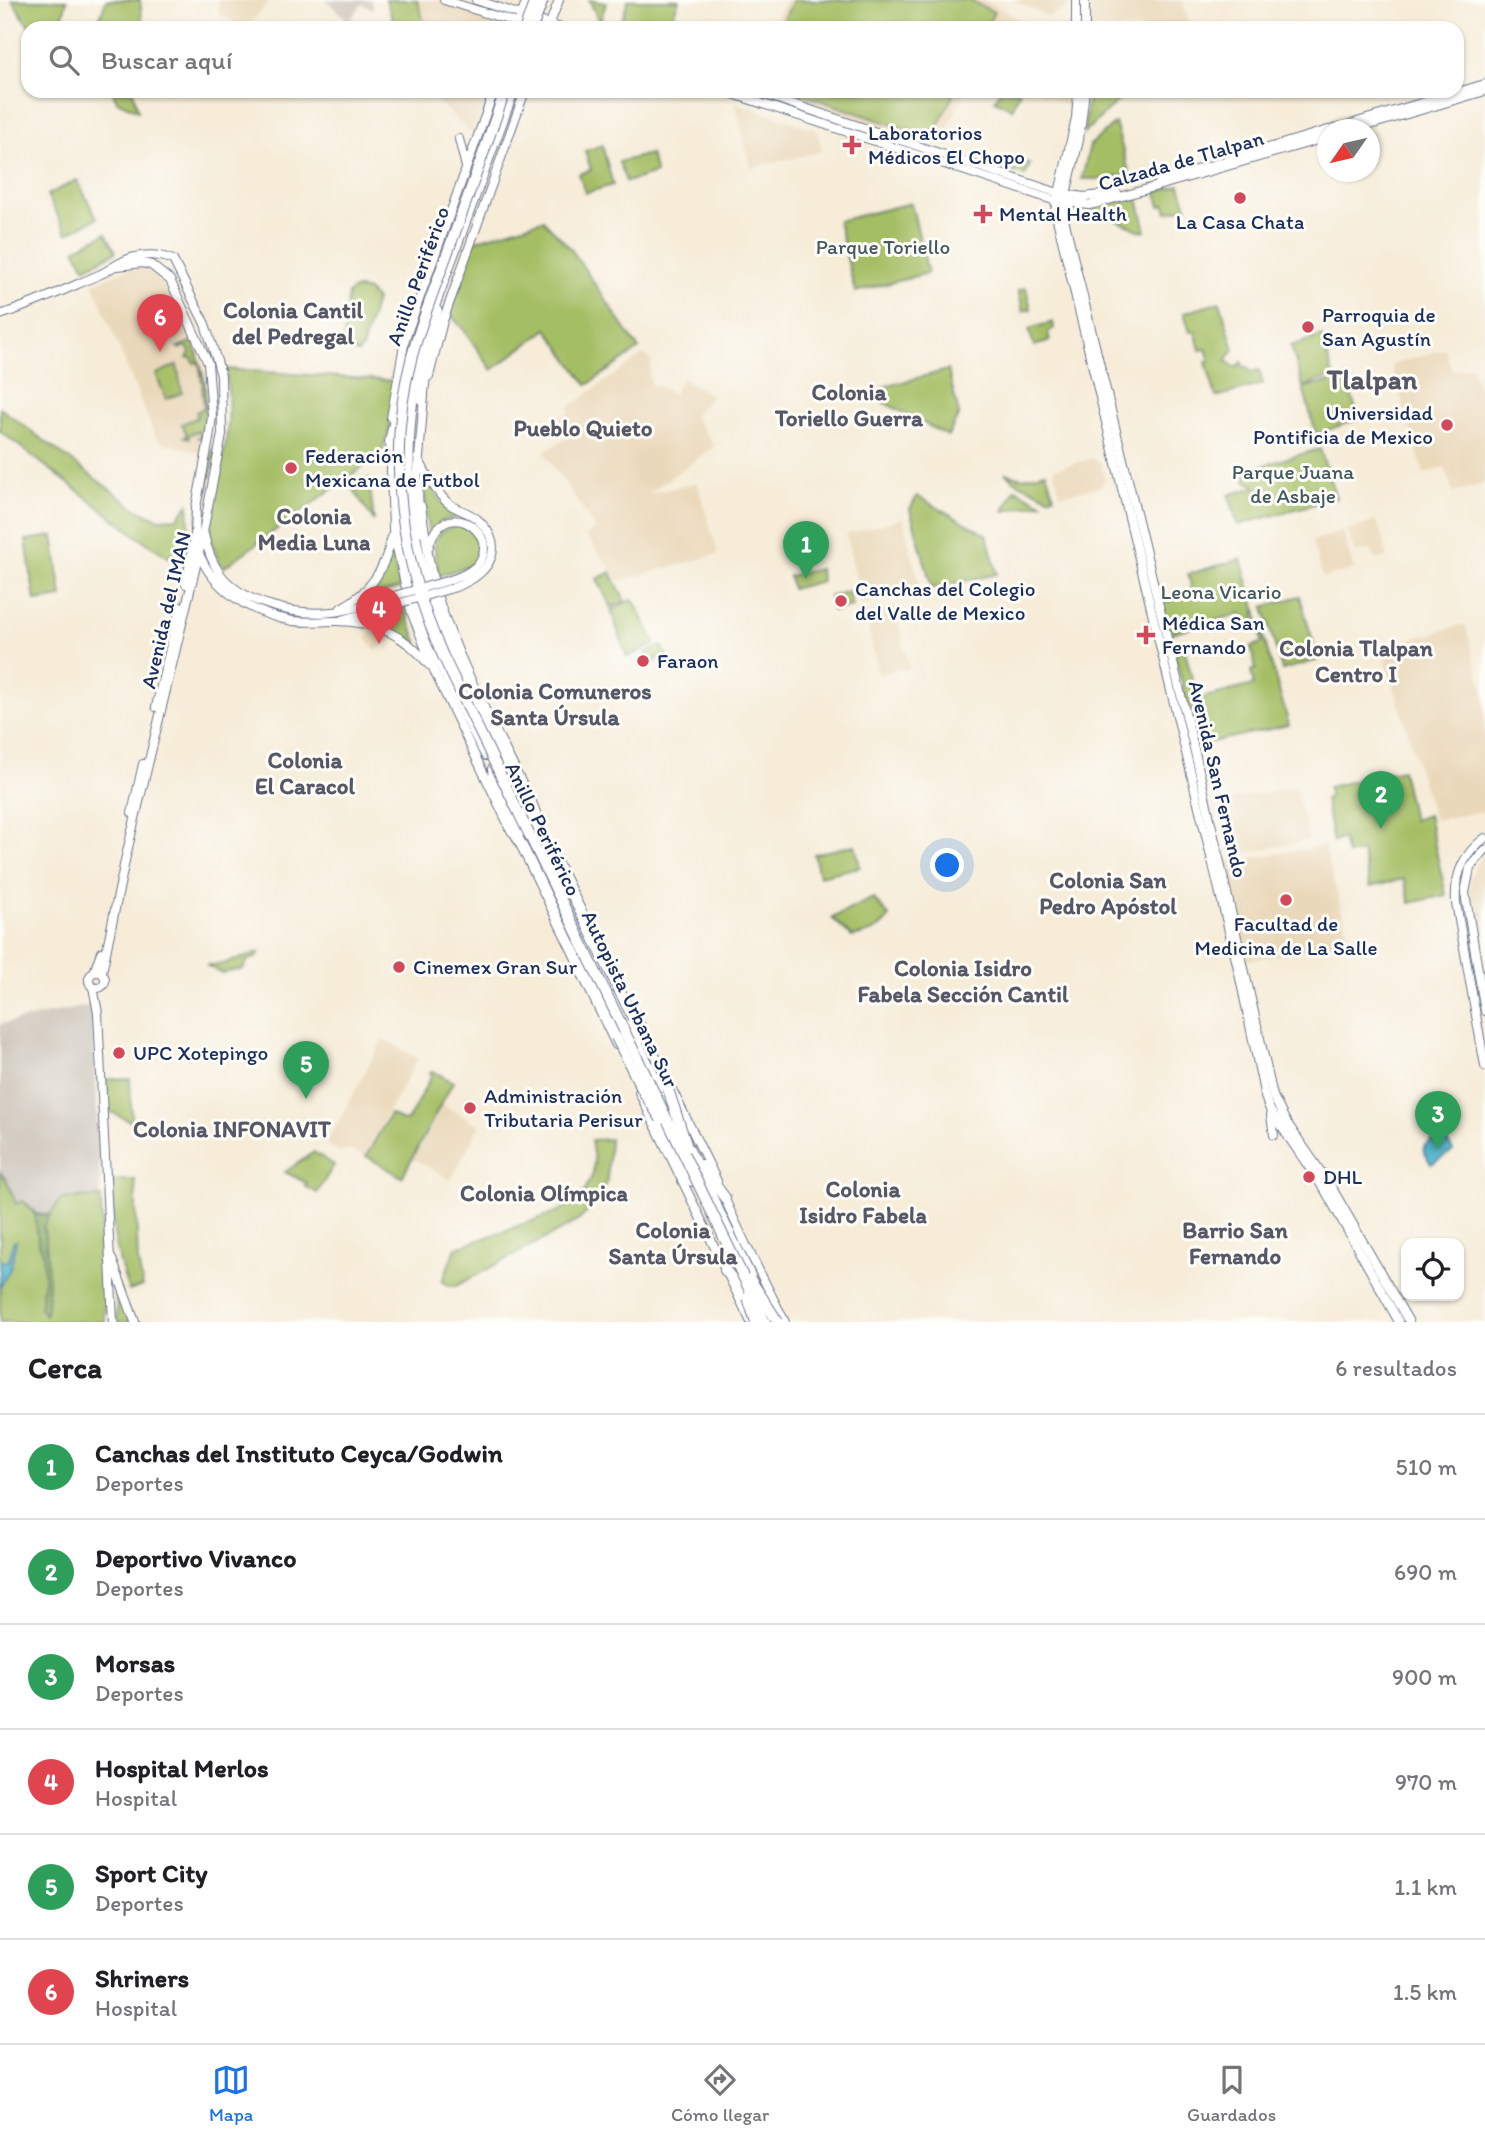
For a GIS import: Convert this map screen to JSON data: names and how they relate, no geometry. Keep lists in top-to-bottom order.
{
  "streets": {
    "highway": ["Anillo Periférico", "Autopista Urbana Sur"],
    "main road": ["Calzada de Tlalpan", "Avenida del IMAN", "Avenida San Fernando"]
  },
  "crossings": [
    ["Calzada de Tlalpan", "Avenida San Fernando"],
    ["Anillo Periférico", "Autopista Urbana Sur"]
  ],
  "districts": [
    "Colonia Cantil del Pedregal",
    "Tlalpan",
    "Colonia Toriello Guerra",
    "Pueblo Quieto",
    "Colonia Media Luna",
    "Colonia Tlalpan Centro I",
    "Colonia Comuneros Santa Úrsula",
    "Colonia El Caracol",
    "Colonia San Pedro Apóstol",
    "Colonia Isidro Fabela Sección Cantil",
    "Colonia INFONAVIT",
    "Colonia Isidro Fabela",
    "Colonia Olímpica",
    "Colonia Santa Úrsula",
    "Barrio San Fernando"
  ],
  "parks": ["Parque Toriello", "Parque Juana de Asbaje", "Leona Vicario"],
  "places": {
    "health": ["Laboratorios Médicos El Chopo", "Mental Health", "Médica San Fernando"],
    "other": [
      "La Casa Chata",
      "Parroquia de San Agustín",
      "Universidad Pontificia de Mexico",
      "Federación Mexicana de Futbol",
      "Canchas del Colegio del Valle de Mexico",
      "Faraon",
      "Facultad de Medicina de La Salle",
      "Cinemex Gran Sur",
      "UPC Xotepingo",
      "Administración Tributaria Perisur",
      "DHL"
    ]
  },
  "north": "bottom left",
  "page": {
    "search": "Buscar aquí",
    "pins": [
      "6",
      "1",
      "4",
      "2",
      "5",
      "3"
    ],
    "heading": ["Cerca", "6 resultados"],
    "list": [
      {
        "mark": "1",
        "name": "Canchas del Instituto Ceyca/Godwin",
        "note": "Deportes",
        "value": "510 m"
      },
      {
        "mark": "2",
        "name": "Deportivo Vivanco",
        "note": "Deportes",
        "value": "690 m"
      },
      {
        "mark": "3",
        "name": "Morsas",
        "note": "Deportes",
        "value": "900 m"
      },
      {
        "mark": "4",
        "name": "Hospital Merlos",
        "note": "Hospital",
        "value": "970 m"
      },
      {
        "mark": "5",
        "name": "Sport City",
        "note": "Deportes",
        "value": "1.1 km"
      },
      {
        "mark": "6",
        "name": "Shriners",
        "note": "Hospital",
        "value": "1.5 km"
      }
    ],
    "nav": ["Mapa", "Cómo llegar", "Guardados"]
  }
}
